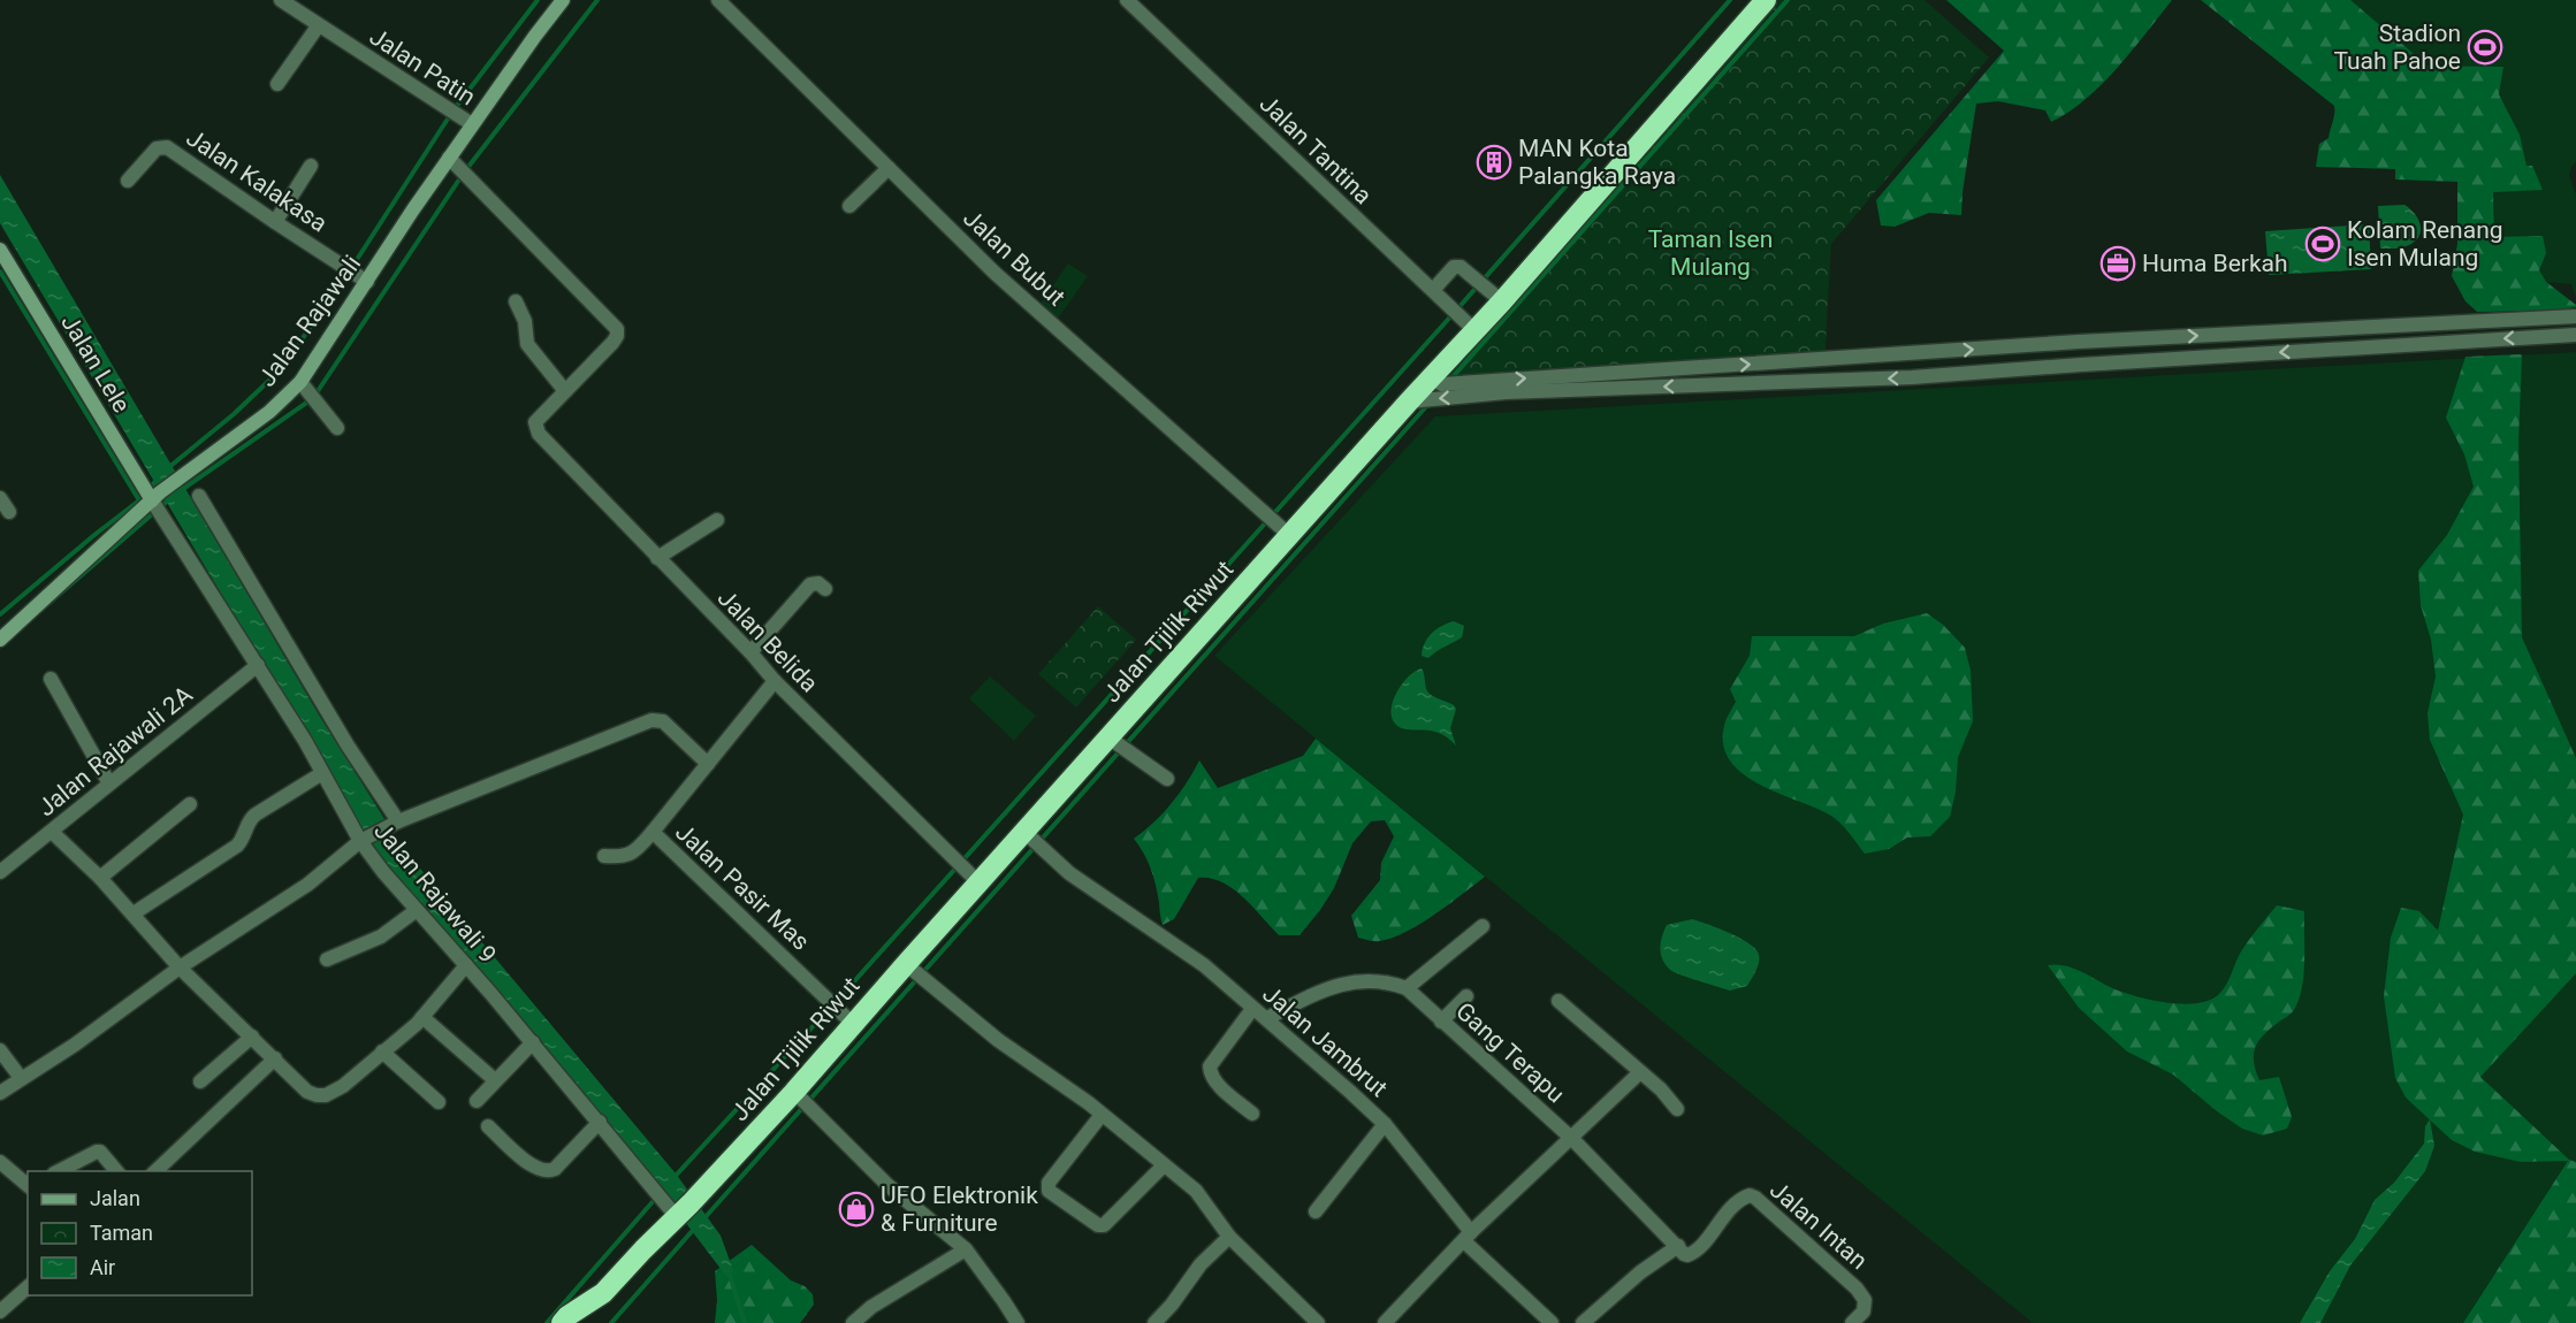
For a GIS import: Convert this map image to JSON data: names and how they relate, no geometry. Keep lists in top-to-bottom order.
{
  "streets": {
    "highway": ["Jalan Tjilik Riwut"],
    "main road": ["Jalan Rajawali", "Jalan Lele"],
    "street": [
      "Jalan Patin",
      "Jalan Tantina",
      "Jalan Kalakasa",
      "Jalan Bubut",
      "Jalan Belida",
      "Jalan Rajawali 2A",
      "Jalan Pasir Mas",
      "Jalan Rajawali 9",
      "Jalan Jambrut",
      "Gang Terapu",
      "Jalan Intan"
    ]
  },
  "crossings": [
    ["Jalan Patin", "Jalan Rajawali"],
    ["Jalan Tantina", "Jalan Tjilik Riwut"],
    ["Jalan Kalakasa", "Jalan Rajawali"],
    ["Jalan Bubut", "Jalan Tjilik Riwut"],
    ["Jalan Rajawali", "Jalan Lele"],
    ["Jalan Rajawali", "Jalan Rajawali 9"],
    ["Jalan Lele", "Jalan Rajawali 9"],
    ["Jalan Tjilik Riwut", "Jalan Belida"],
    ["Jalan Tjilik Riwut", "Jalan Pasir Mas"],
    ["Jalan Tjilik Riwut", "Jalan Rajawali 9"],
    ["Jalan Tjilik Riwut", "Jalan Jambrut"],
    ["Jalan Belida", "Jalan Pasir Mas"],
    ["Jalan Rajawali 2A", "Jalan Rajawali 9"],
    ["Gang Terapu", "Jalan Intan"]
  ],
  "parks": ["Taman Isen Mulang"],
  "places": {
    "sports": ["Stadion Tuah Pahoe", "Kolam Renang Isen Mulang"],
    "building": ["MAN Kota Palangka Raya"],
    "office": ["Huma Berkah"],
    "shop": ["UFO Elektronik & Furniture"]
  },
  "legend": ["Jalan", "Taman", "Air"]
}
